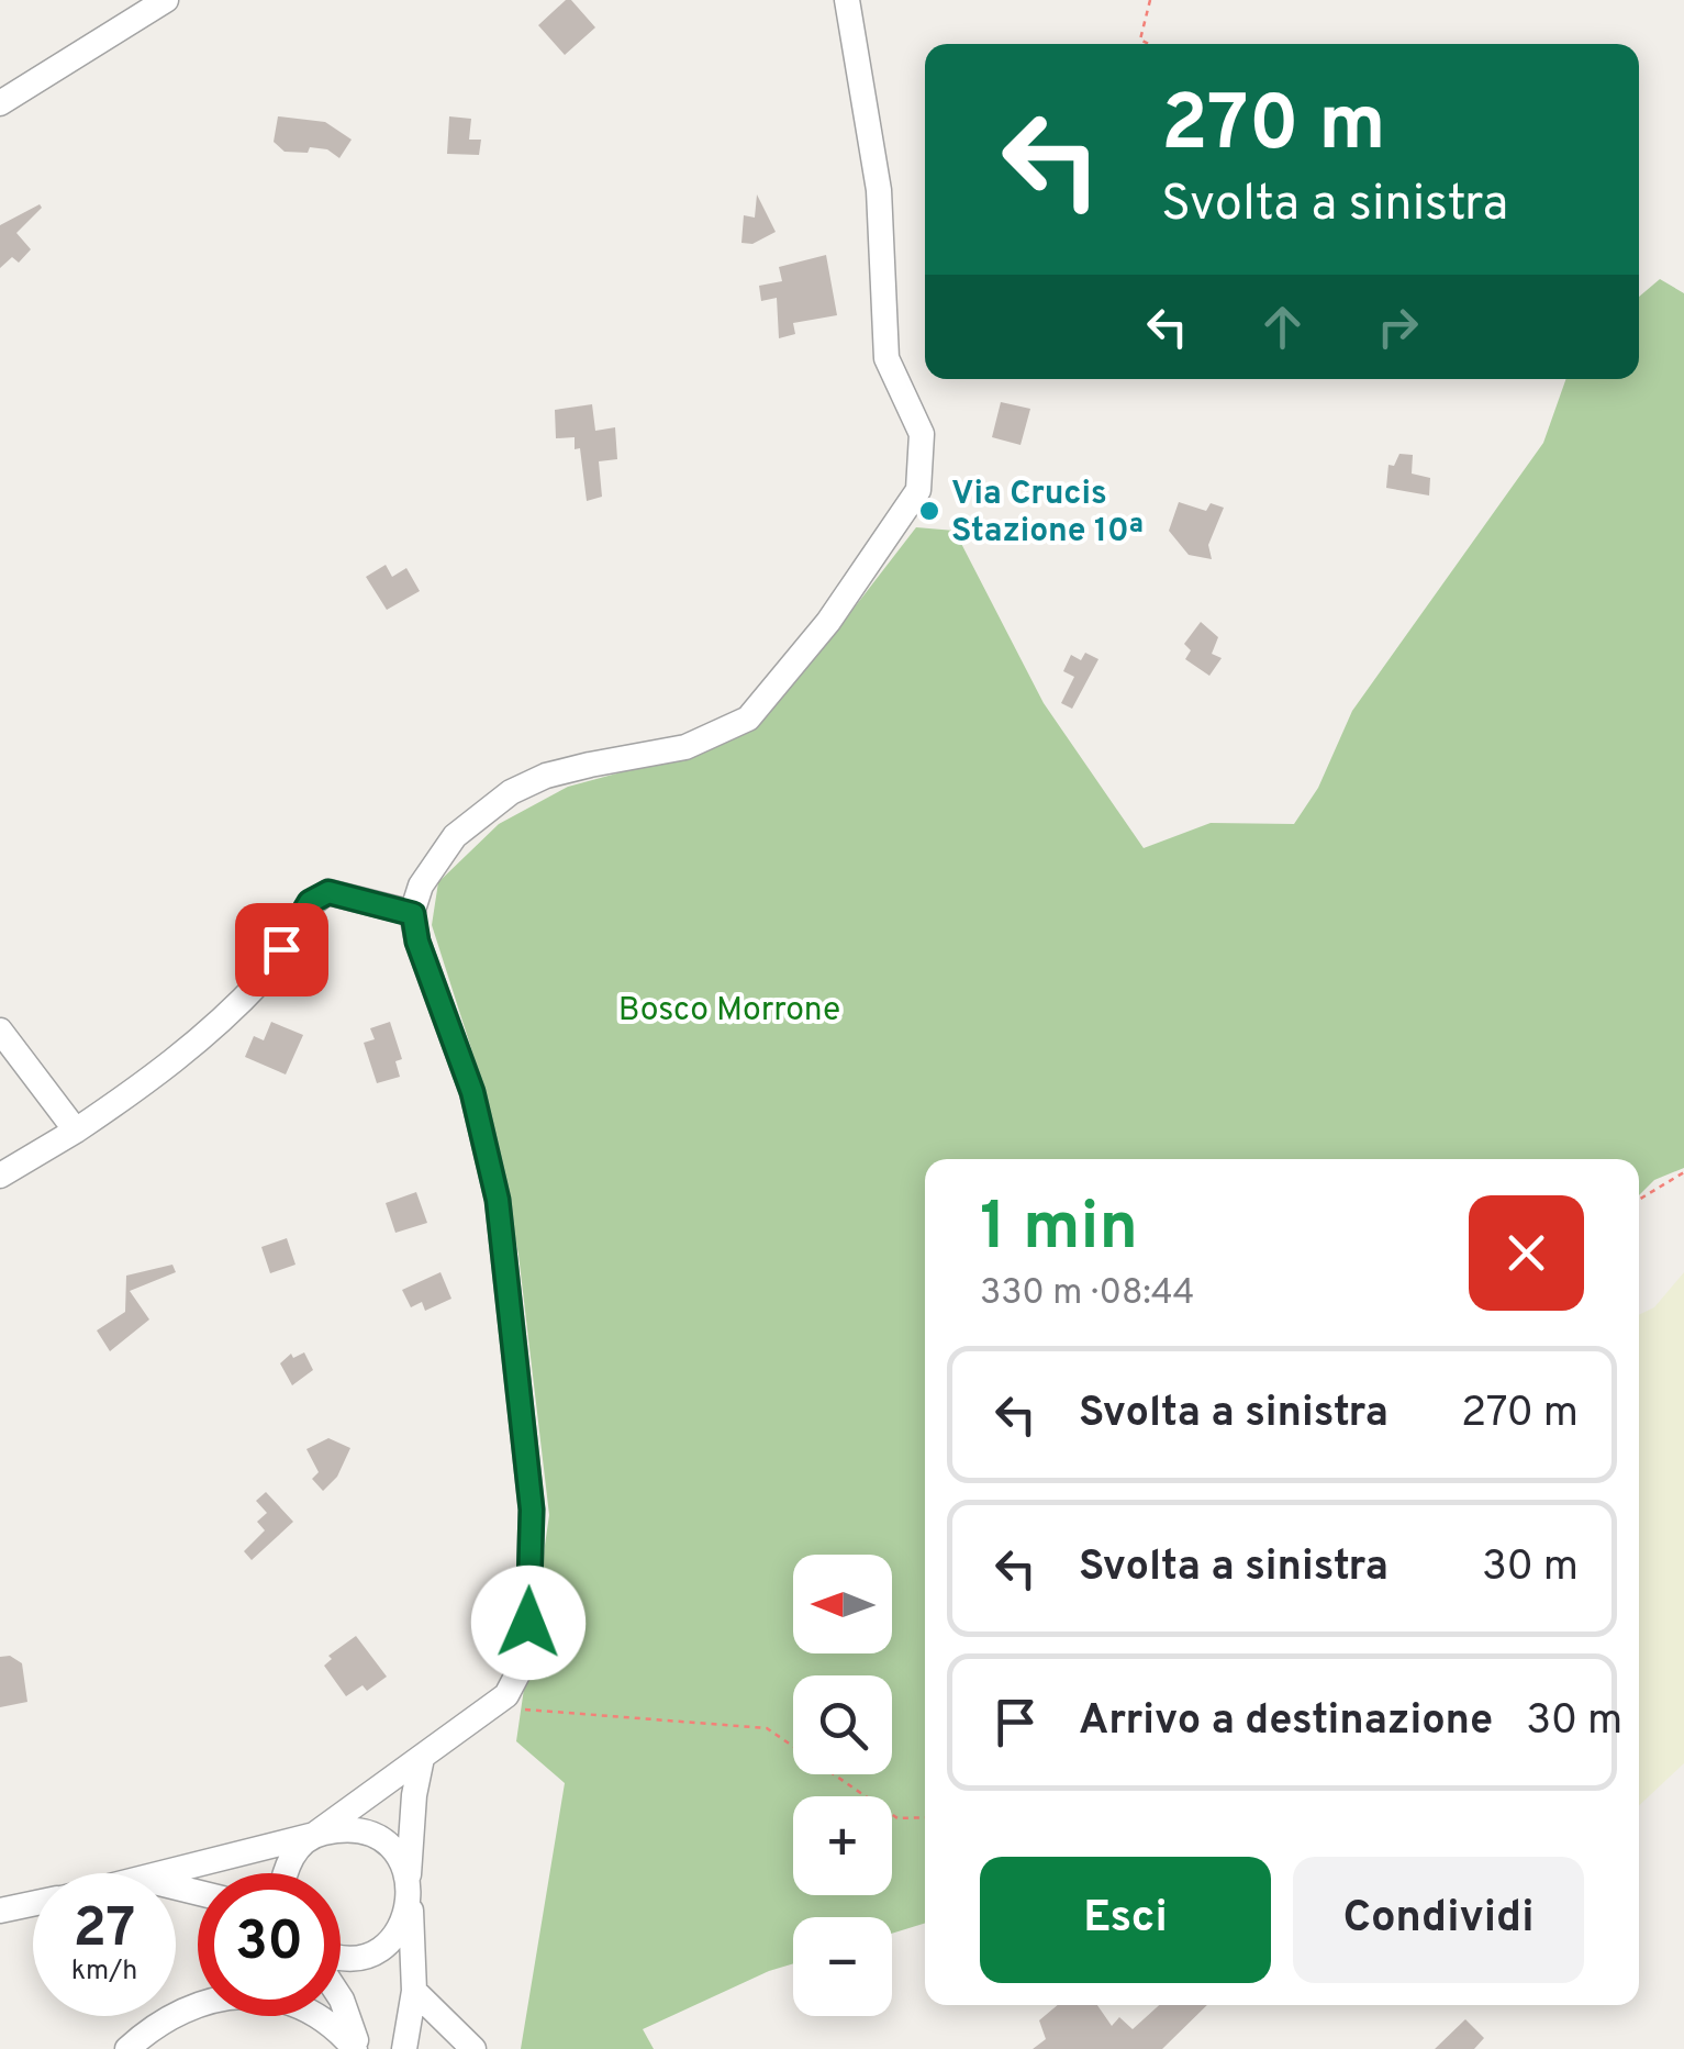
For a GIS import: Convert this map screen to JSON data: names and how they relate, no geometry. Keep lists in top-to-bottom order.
{
  "parks": ["Bosco Morrone"],
  "places": ["Via Crucis Stazione 10ª"],
  "north": "left",
  "page": {
    "turn": ["270 m", "Svolta a sinistra"],
    "heading": ["1 min", "330 m · 08:44"],
    "list": [
      {
        "name": "Svolta a sinistra",
        "value": "270 m"
      },
      {
        "name": "Svolta a sinistra",
        "value": "30 m"
      },
      {
        "name": "Arrivo a destinazione",
        "value": "30 m"
      }
    ],
    "map_buttons": ["+", "−"],
    "buttons": ["Esci", "Condividi"],
    "speed": "27 km/h",
    "limit": "30"
  }
}
